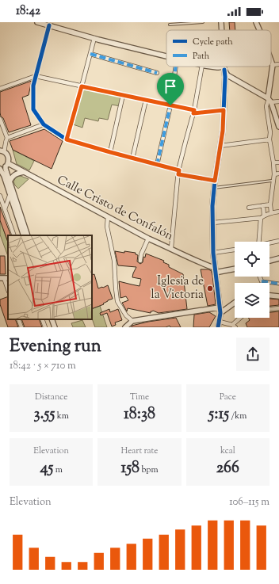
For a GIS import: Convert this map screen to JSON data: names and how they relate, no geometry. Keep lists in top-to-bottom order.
{
  "streets": {
    "street": ["Calle Cristo de Confalón"]
  },
  "places": ["Iglesia de la Victoria"],
  "legend": ["Cycle path", "Path"],
  "page": {
    "status": "18:42",
    "heading": ["Evening run", "18:42 · 5 × 710 m"],
    "stats": [
      ["Distance", "3.55 km"],
      ["Time", "18:38"],
      ["Pace", "5:15 /km"],
      ["Elevation", "45 m"],
      ["Heart rate", "158 bpm"],
      ["kcal", "266"]
    ],
    "chart": ["Elevation", "106–115 m"]
  }
}
